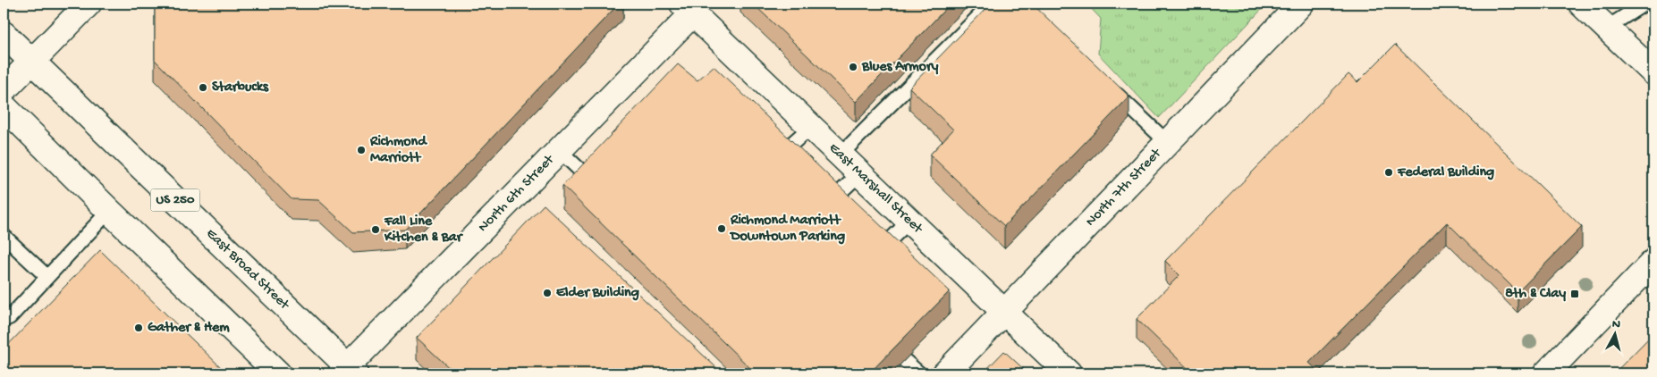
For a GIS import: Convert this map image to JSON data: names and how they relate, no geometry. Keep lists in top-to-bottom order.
{
  "streets": {
    "main road": [
      "East Marshall Street",
      "North 7th Street",
      "North 6th Street",
      "US 250",
      "East Broad Street"
    ]
  },
  "crossings": [
    ["East Marshall Street", "North 7th Street"],
    ["East Marshall Street", "North 6th Street"],
    ["North 6th Street", "East Broad Street"]
  ],
  "places": {
    "other": [
      "Blues Armory",
      "Starbucks",
      "Richmond Marriott",
      "Federal Building",
      "Richmond Marriott Downtown Parking",
      "Fall Line Kitchen & Bar",
      "Elder Building",
      "Gather & Hem"
    ],
    "transit": ["8th & Clay"]
  },
  "north": "top"
}
